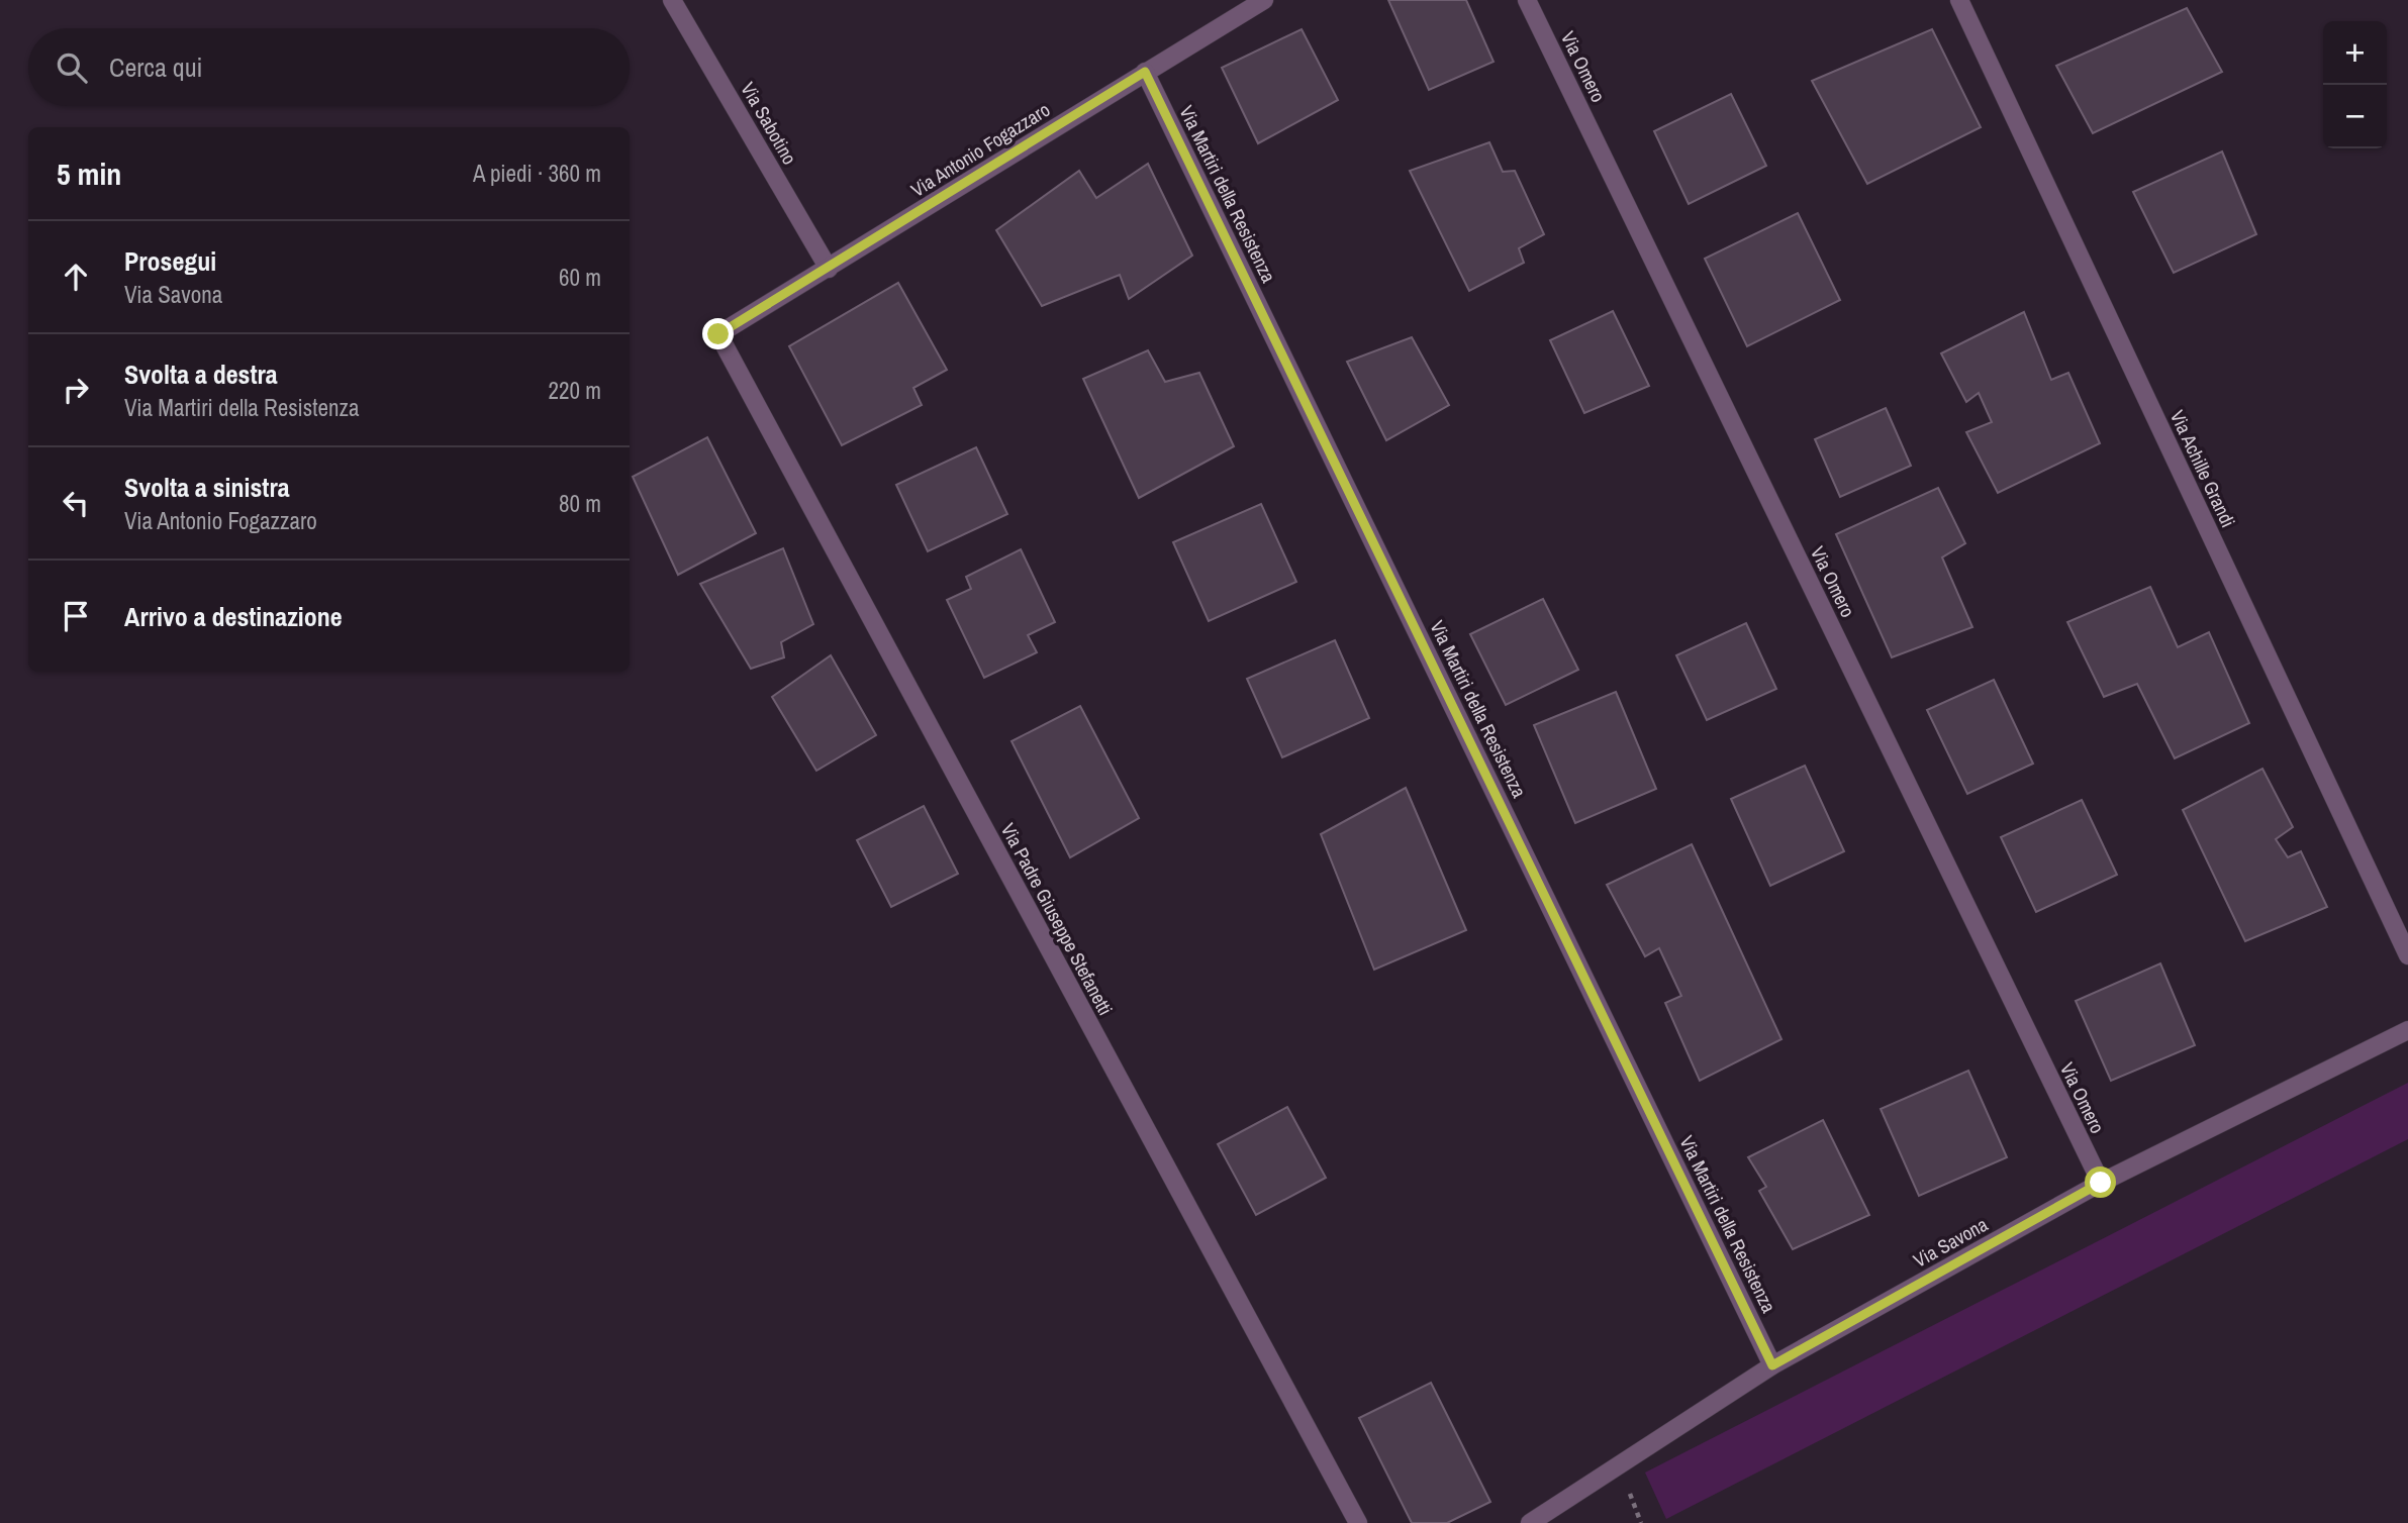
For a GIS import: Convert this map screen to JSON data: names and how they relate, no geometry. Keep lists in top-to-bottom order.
{
  "streets": {
    "street": [
      "Via Omero",
      "Via Sabotino",
      "Via Antonio Fogazzaro",
      "Via Martiri della Resistenza",
      "Via Achille Grandi",
      "Via Padre Giuseppe Stefanetti",
      "Via Savona"
    ]
  },
  "crossings": [
    ["Via Omero", "Via Savona"],
    ["Via Sabotino", "Via Antonio Fogazzaro"],
    ["Via Antonio Fogazzaro", "Via Martiri della Resistenza"],
    ["Via Antonio Fogazzaro", "Via Padre Giuseppe Stefanetti"],
    ["Via Martiri della Resistenza", "Via Savona"]
  ],
  "page": {
    "map_buttons": ["+", "−"],
    "search": "Cerca qui",
    "heading": ["5 min", "A piedi · 360 m"],
    "list": [
      ["Prosegui", "Via Savona", "60 m"],
      ["Svolta a destra", "Via Martiri della Resistenza", "220 m"],
      ["Svolta a sinistra", "Via Antonio Fogazzaro", "80 m"],
      "Arrivo a destinazione"
    ]
  }
}
